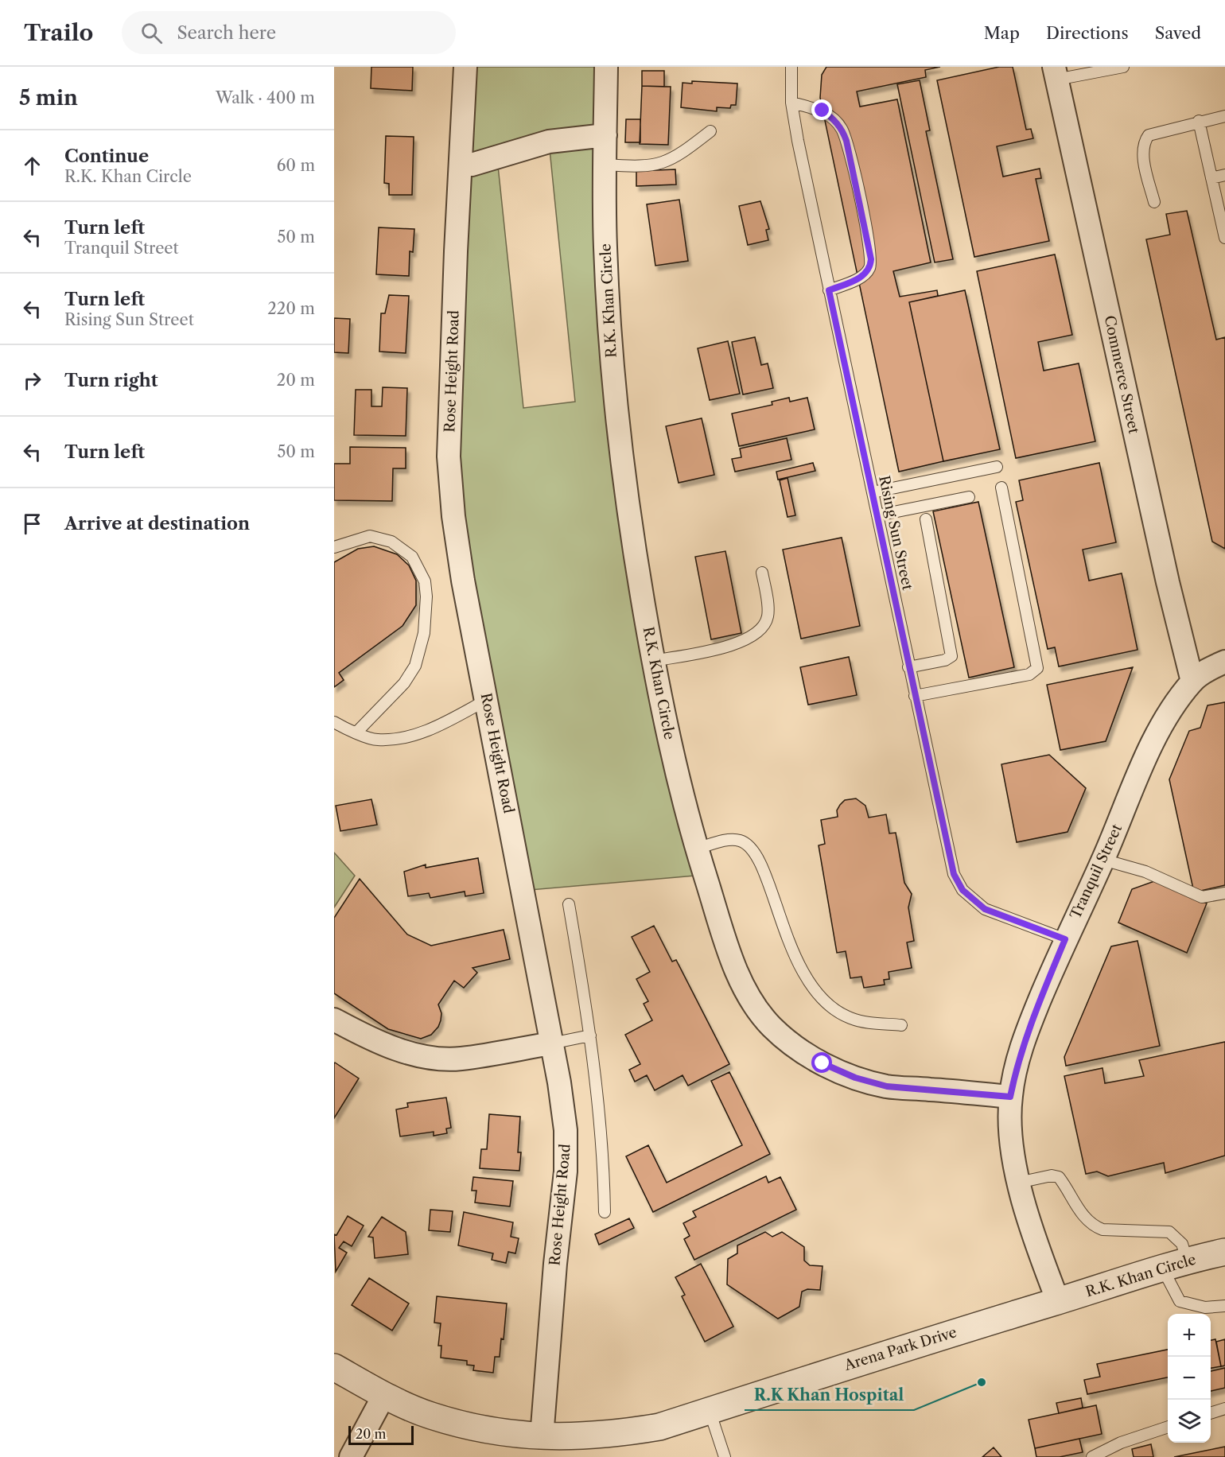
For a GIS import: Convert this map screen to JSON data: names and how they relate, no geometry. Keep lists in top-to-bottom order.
{
  "streets": {
    "street": [
      "R.K. Khan Circle",
      "Rose Height Road",
      "Commerce Street",
      "Tranquil Street",
      "Arena Park Drive"
    ],
    "lane": ["Rising Sun Street"]
  },
  "crossings": [
    ["R.K. Khan Circle", "Tranquil Street"],
    ["R.K. Khan Circle", "Arena Park Drive"],
    ["Rose Height Road", "Arena Park Drive"],
    ["Commerce Street", "Tranquil Street"],
    ["Rising Sun Street", "Tranquil Street"],
    ["Tranquil Street", "Arena Park Drive"]
  ],
  "places": ["R.K Khan Hospital"],
  "scale_bar": "20 m",
  "page": {
    "header": "Trailo",
    "search": "Search here",
    "nav": ["Map", "Directions", "Saved"],
    "heading": ["5 min", "Walk · 400 m"],
    "list": [
      ["Continue", "R.K. Khan Circle", "60 m"],
      ["Turn left", "Tranquil Street", "50 m"],
      ["Turn left", "Rising Sun Street", "220 m"],
      ["Turn right", "20 m"],
      ["Turn left", "50 m"],
      "Arrive at destination"
    ],
    "map_buttons": ["+", "−"],
    "scale": "20 m"
  }
}
